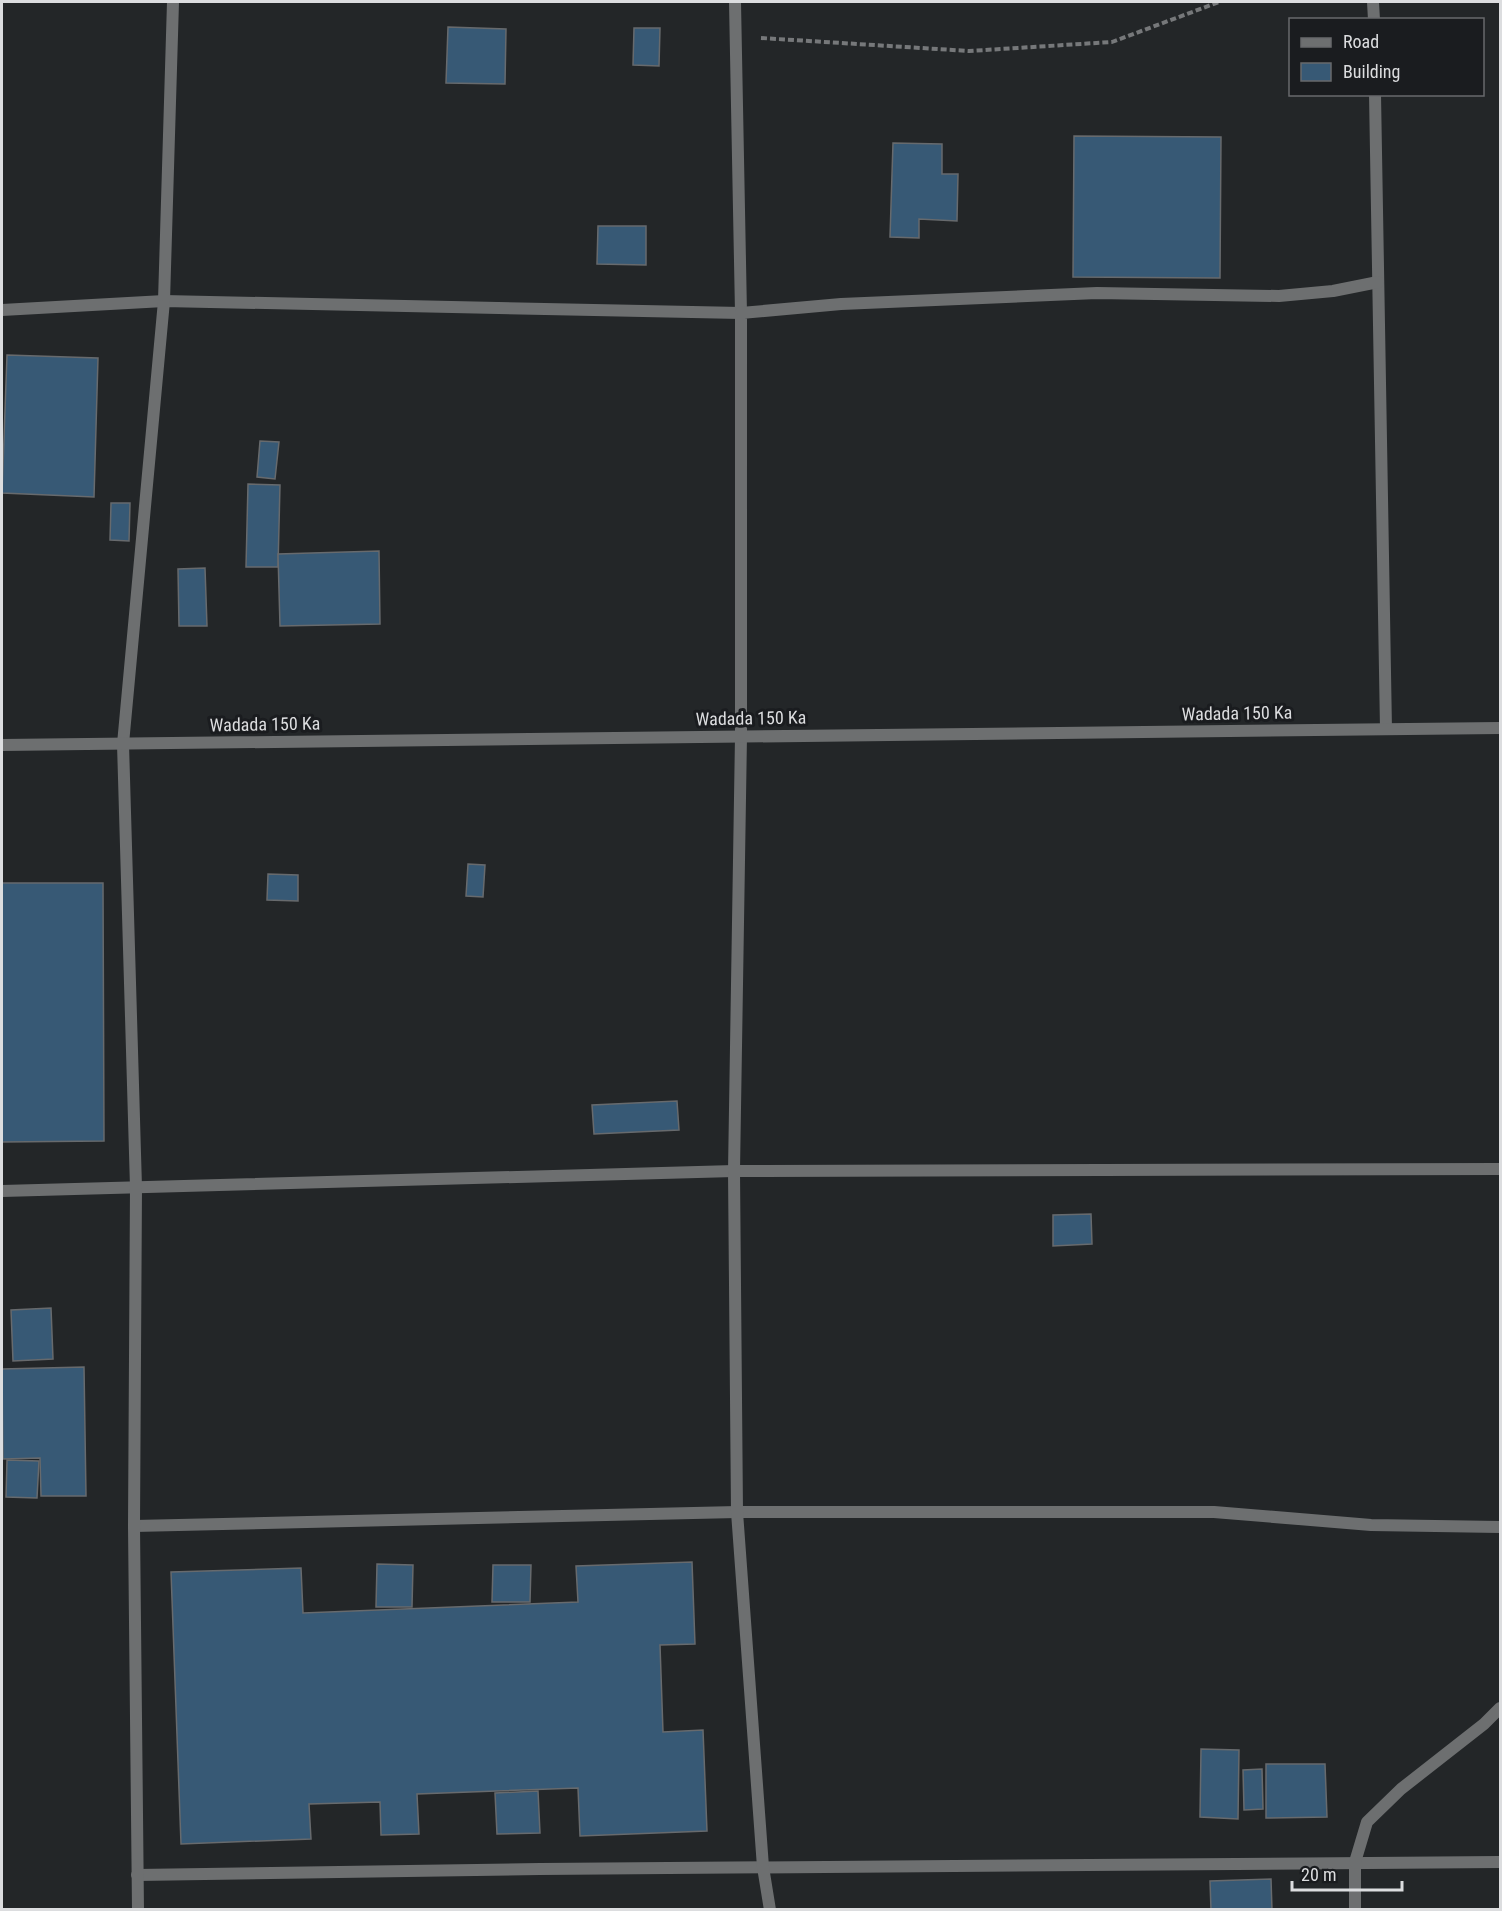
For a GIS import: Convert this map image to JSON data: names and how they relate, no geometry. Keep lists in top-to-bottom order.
{
  "streets": {
    "street": ["Wadada 150 Ka"]
  },
  "legend": ["Road", "Building"],
  "scale_bar": "20 m"
}
